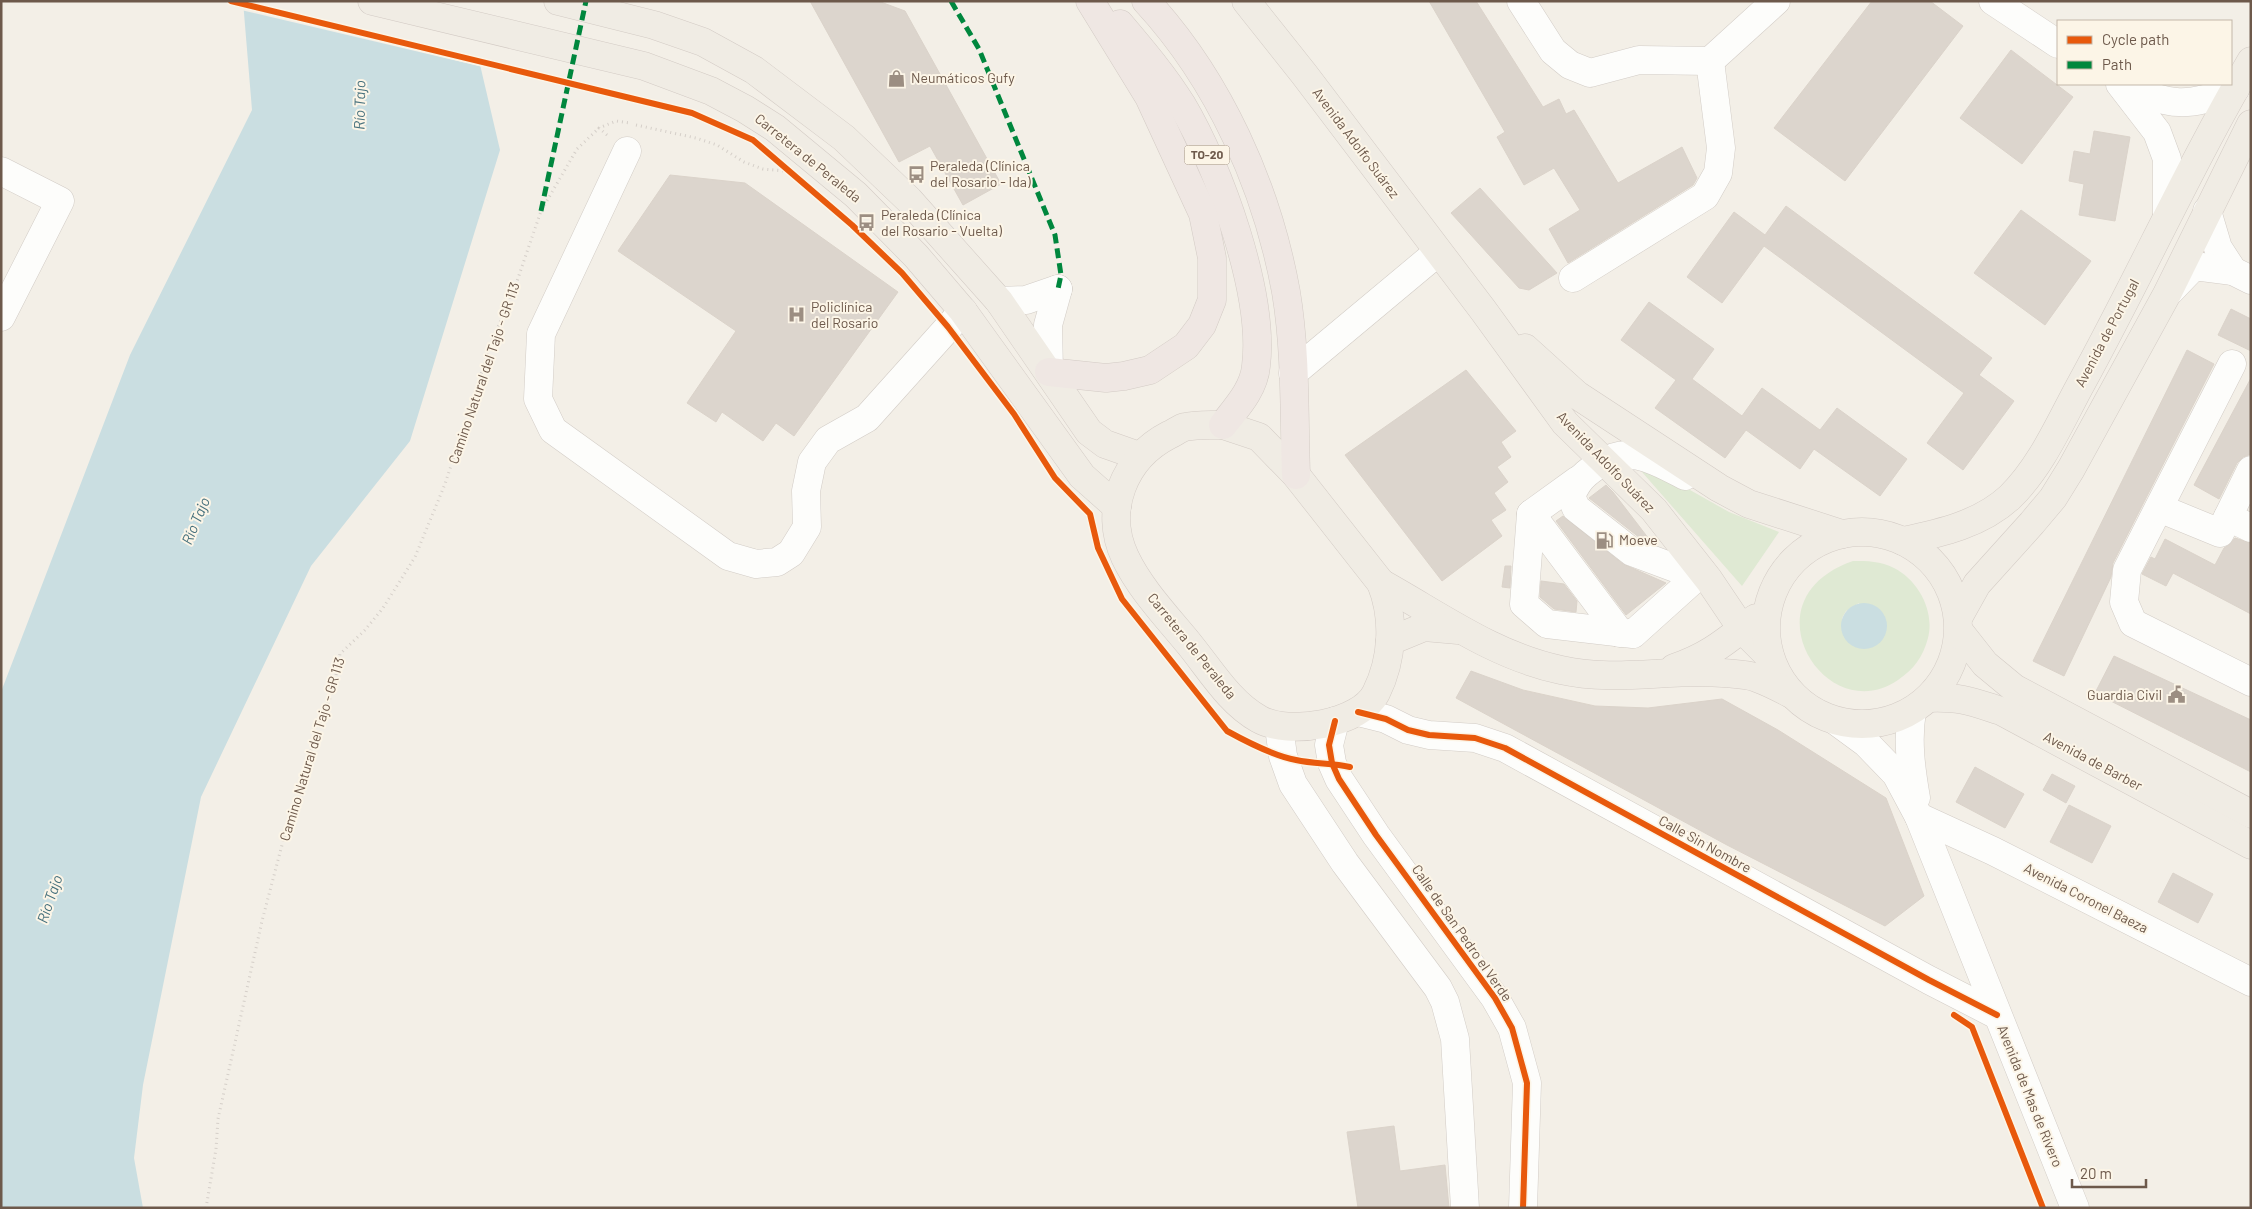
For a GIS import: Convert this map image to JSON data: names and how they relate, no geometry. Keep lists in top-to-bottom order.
{
  "streets": {
    "highway": ["TO-20"],
    "main road": [
      "Avenida Adolfo Suárez",
      "Carretera de Peraleda",
      "Avenida de Portugal",
      "Avenida de Barber"
    ],
    "street": [
      "Calle Sin Nombre",
      "Avenida Coronel Baeza",
      "Calle de San Pedro el Verde",
      "Avenida de Mas de Rivero"
    ],
    "path": ["Camino Natural del Tajo - GR 113"]
  },
  "crossings": [
    ["Avenida Adolfo Suárez", "Carretera de Peraleda"],
    ["TO-20", "Carretera de Peraleda"],
    ["Carretera de Peraleda", "Calle Sin Nombre"],
    ["Carretera de Peraleda", "Calle de San Pedro el Verde"],
    ["Avenida de Barber", "Avenida de Mas de Rivero"],
    ["Calle Sin Nombre", "Calle de San Pedro el Verde"],
    ["Calle Sin Nombre", "Avenida de Mas de Rivero"],
    ["Avenida Coronel Baeza", "Avenida de Mas de Rivero"]
  ],
  "water": ["Río Tajo"],
  "places": {
    "shop": ["Neumáticos Gufy"],
    "bus stop": ["Peraleda (Clínica del Rosario - Ida)", "Peraleda (Clínica del Rosario - Vuelta)"],
    "hospital": ["Policlínica del Rosario"],
    "fuel station": ["Moeve"],
    "public building": ["Guardia Civil"]
  },
  "legend": ["Cycle path", "Path"],
  "scale_bar": "20 m"
}
